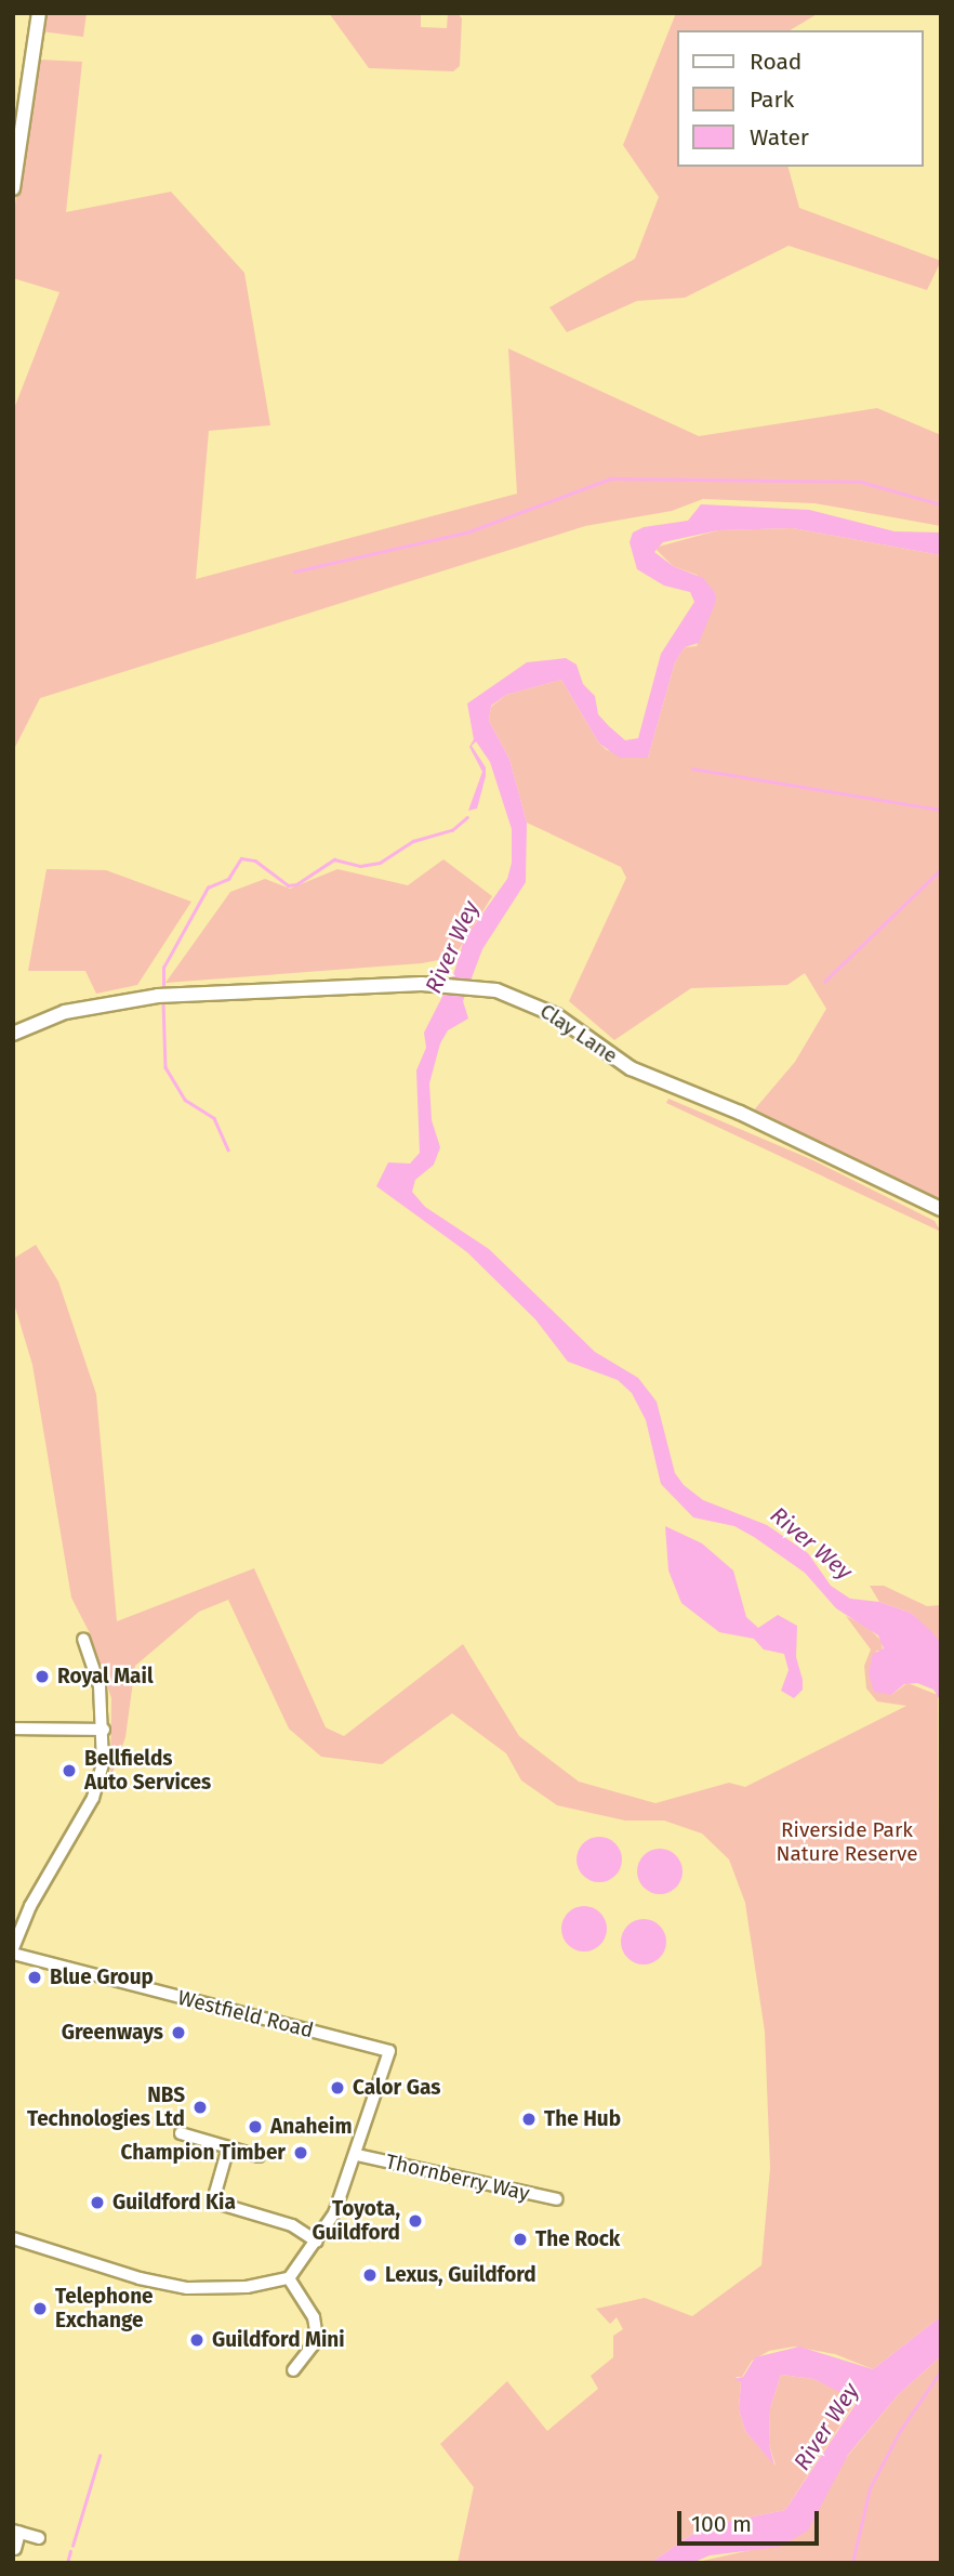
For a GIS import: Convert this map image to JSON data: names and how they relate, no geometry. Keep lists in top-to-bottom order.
{
  "streets": {
    "street": ["Clay Lane", "Westfield Road", "Thornberry Way"]
  },
  "crossings": [
    ["Westfield Road", "Thornberry Way"]
  ],
  "water": ["River Wey"],
  "parks": ["Riverside Park Nature Reserve"],
  "places": [
    "Royal Mail",
    "Bellfields Auto Services",
    "Blue Group",
    "Greenways",
    "Calor Gas",
    "NBS Technologies Ltd",
    "The Hub",
    "Anaheim",
    "Champion Timber",
    "Guildford Kia",
    "Toyota, Guildford",
    "The Rock",
    "Lexus, Guildford",
    "Telephone Exchange",
    "Guildford Mini"
  ],
  "legend": ["Road", "Park", "Water"],
  "scale_bar": "100 m"
}
